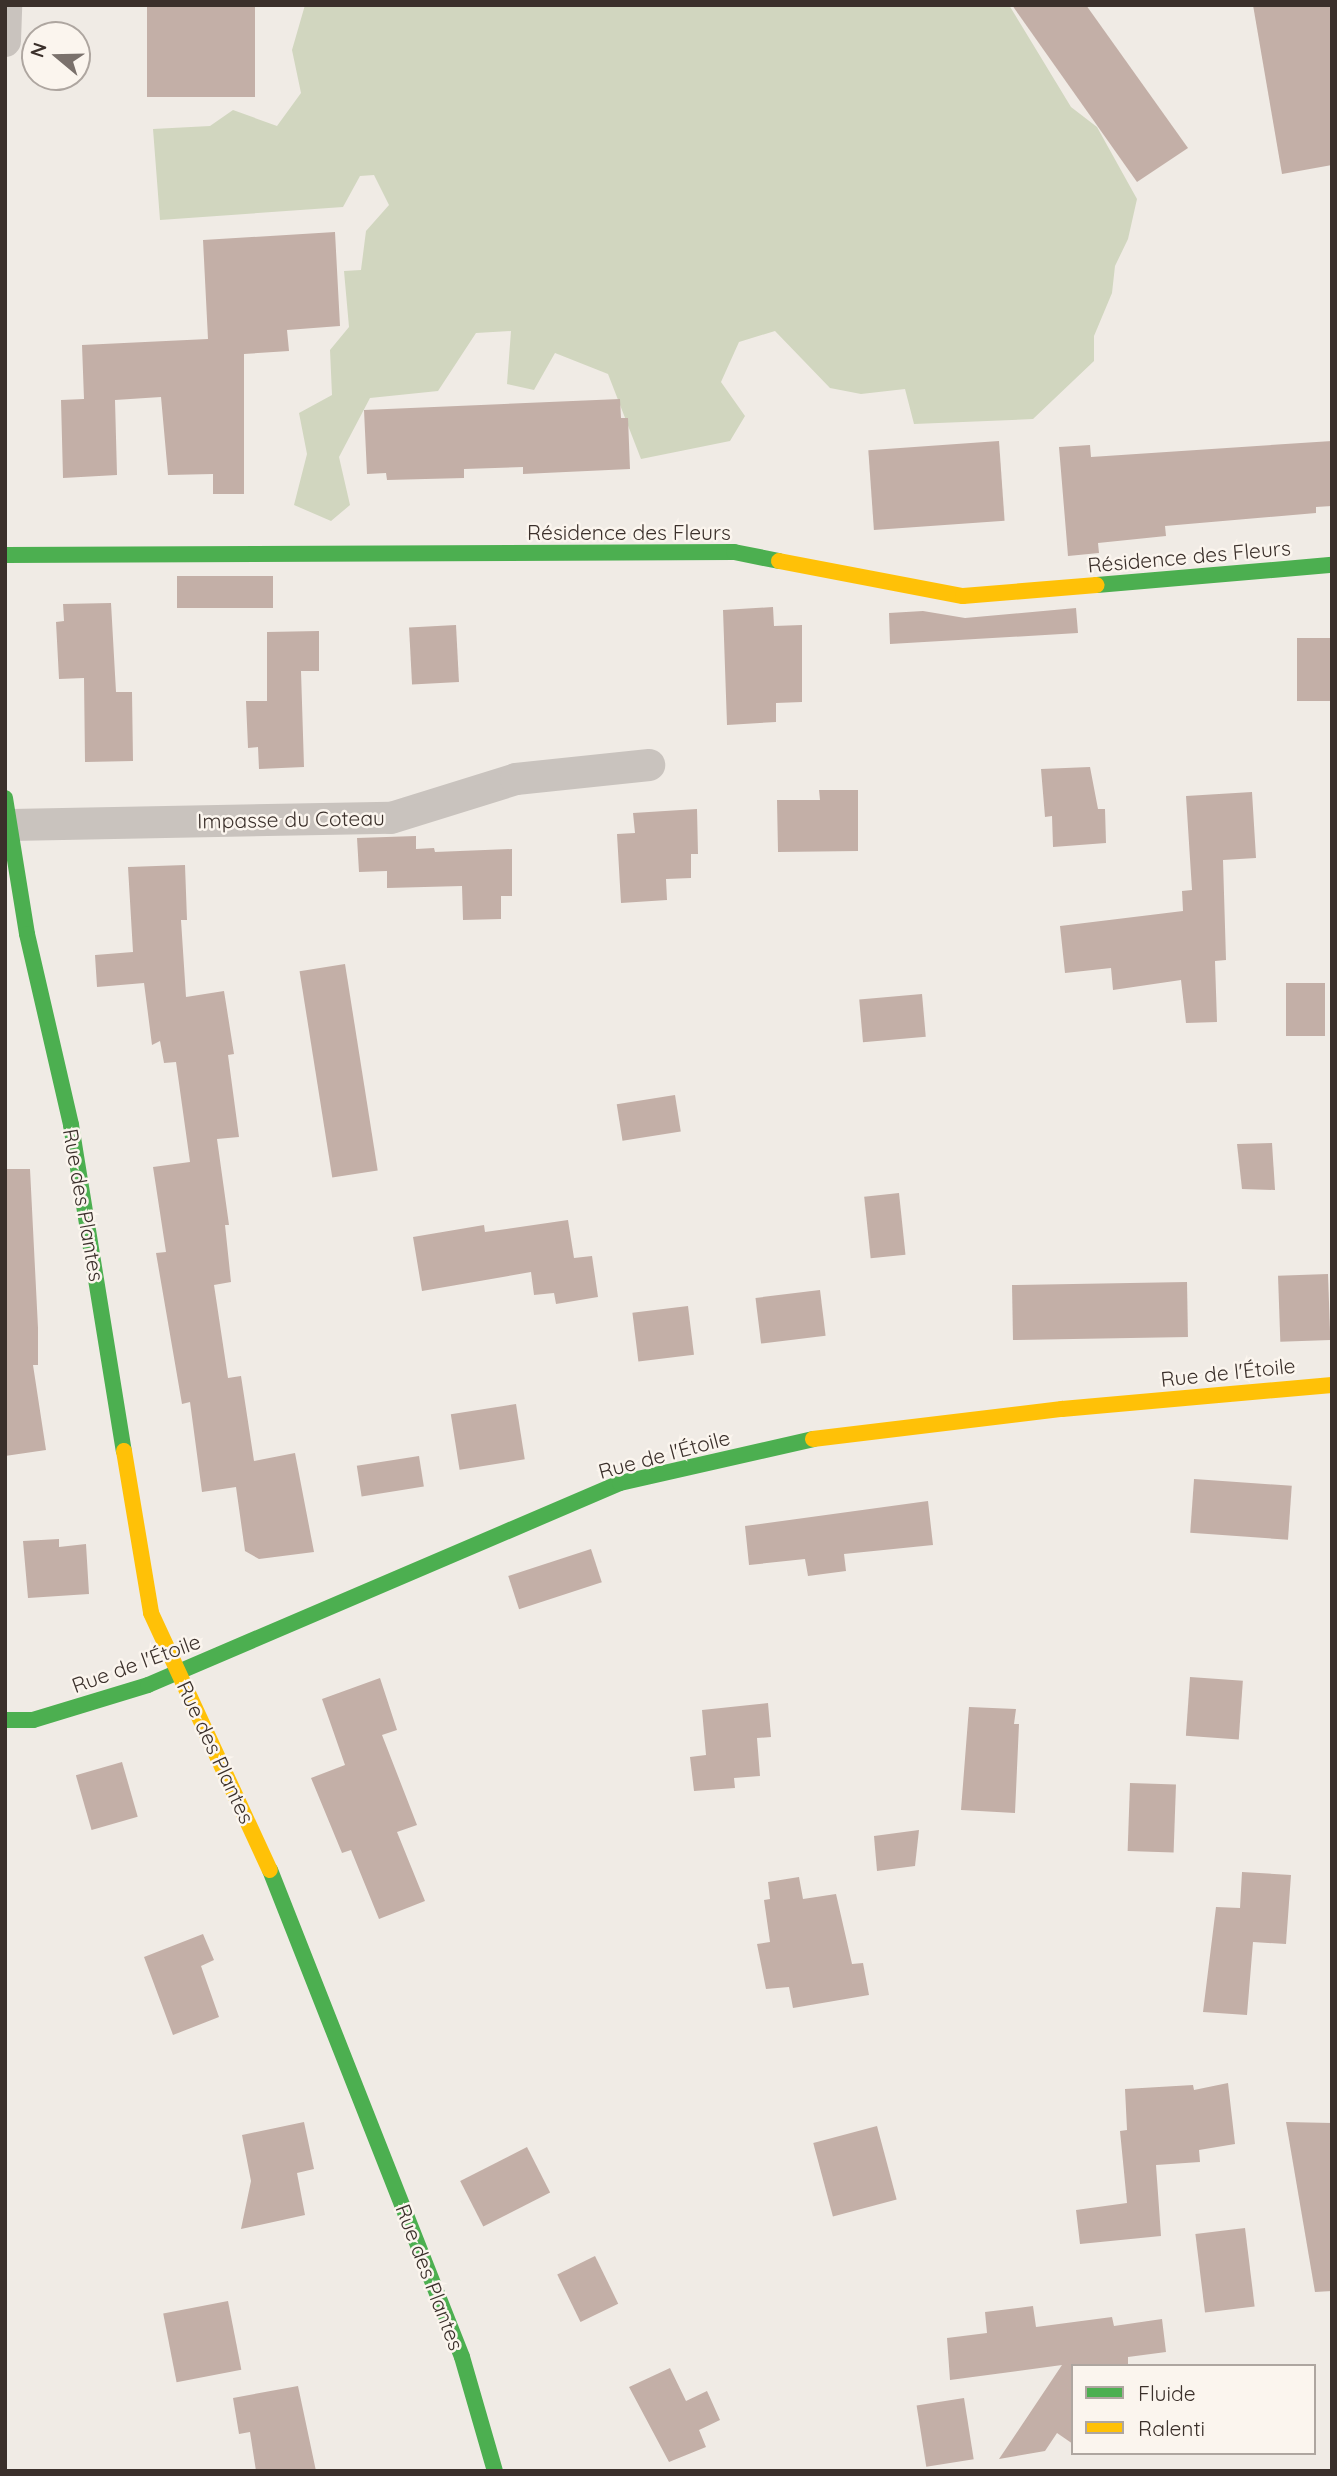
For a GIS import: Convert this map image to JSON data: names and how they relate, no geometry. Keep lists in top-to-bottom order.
{
  "streets": {
    "street": [
      "Résidence des Fleurs",
      "Impasse du Coteau",
      "Rue des Plantes",
      "Rue de l'Étoile"
    ]
  },
  "crossings": [
    ["Impasse du Coteau", "Rue des Plantes"],
    ["Rue des Plantes", "Rue de l'Étoile"]
  ],
  "legend": ["Fluide", "Ralenti"],
  "north": "left"
}
